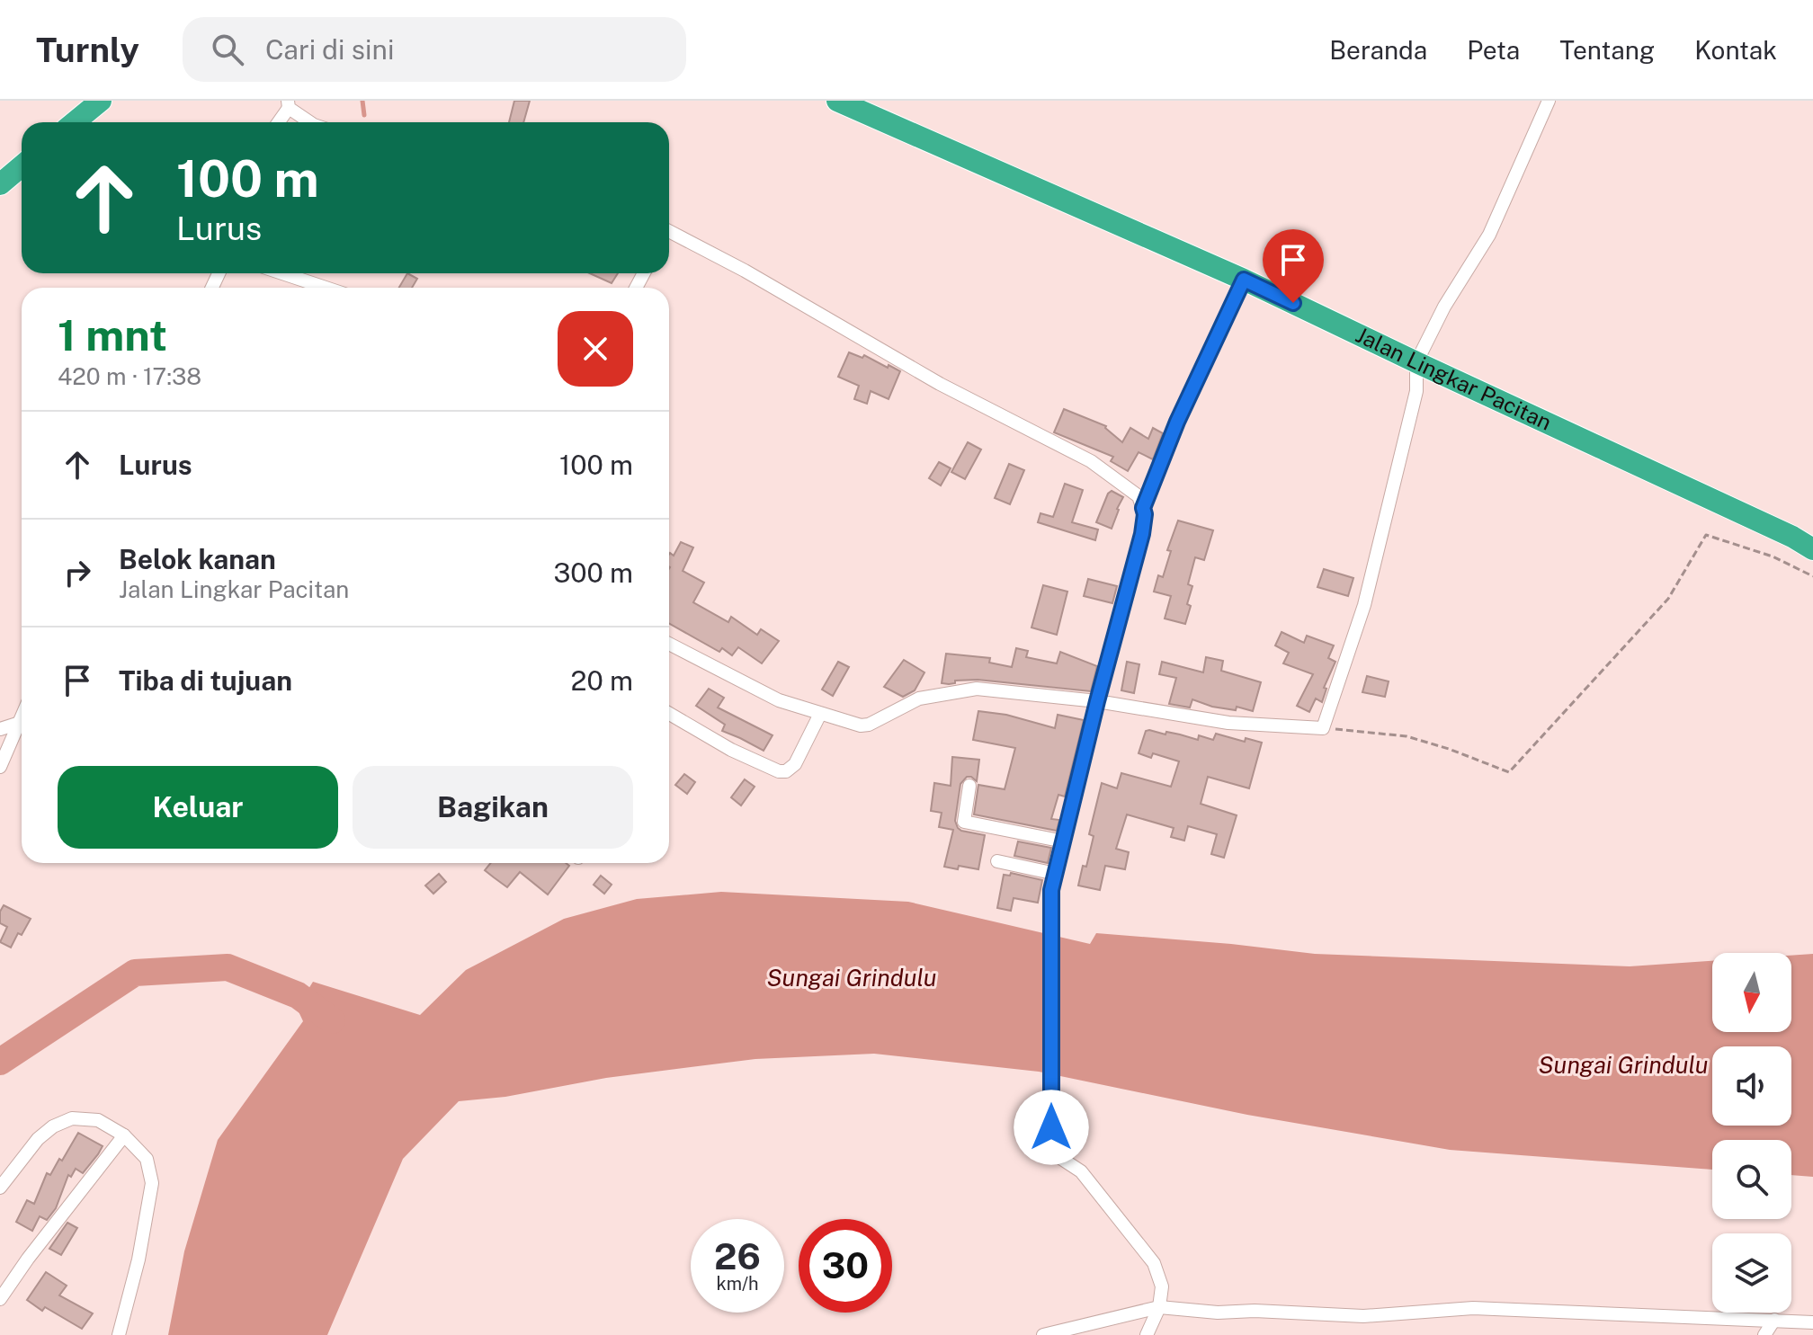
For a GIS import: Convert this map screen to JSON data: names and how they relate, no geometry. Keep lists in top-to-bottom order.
{
  "streets": {
    "highway": ["Jalan Lingkar Pacitan"]
  },
  "water": ["Sungai Grindulu"],
  "north": "bottom",
  "page": {
    "header": "Turnly",
    "search": "Cari di sini",
    "nav": [
      "Beranda",
      "Peta",
      "Tentang",
      "Kontak"
    ],
    "turn": ["100 m", "Lurus"],
    "heading": ["1 mnt", "420 m · 17:38"],
    "list": [
      {
        "name": "Lurus",
        "value": "100 m"
      },
      {
        "name": "Belok kanan",
        "note": "Jalan Lingkar Pacitan",
        "value": "300 m"
      },
      {
        "name": "Tiba di tujuan",
        "value": "20 m"
      }
    ],
    "buttons": ["Keluar", "Bagikan"],
    "speed": "26 km/h",
    "limit": "30"
  }
}
